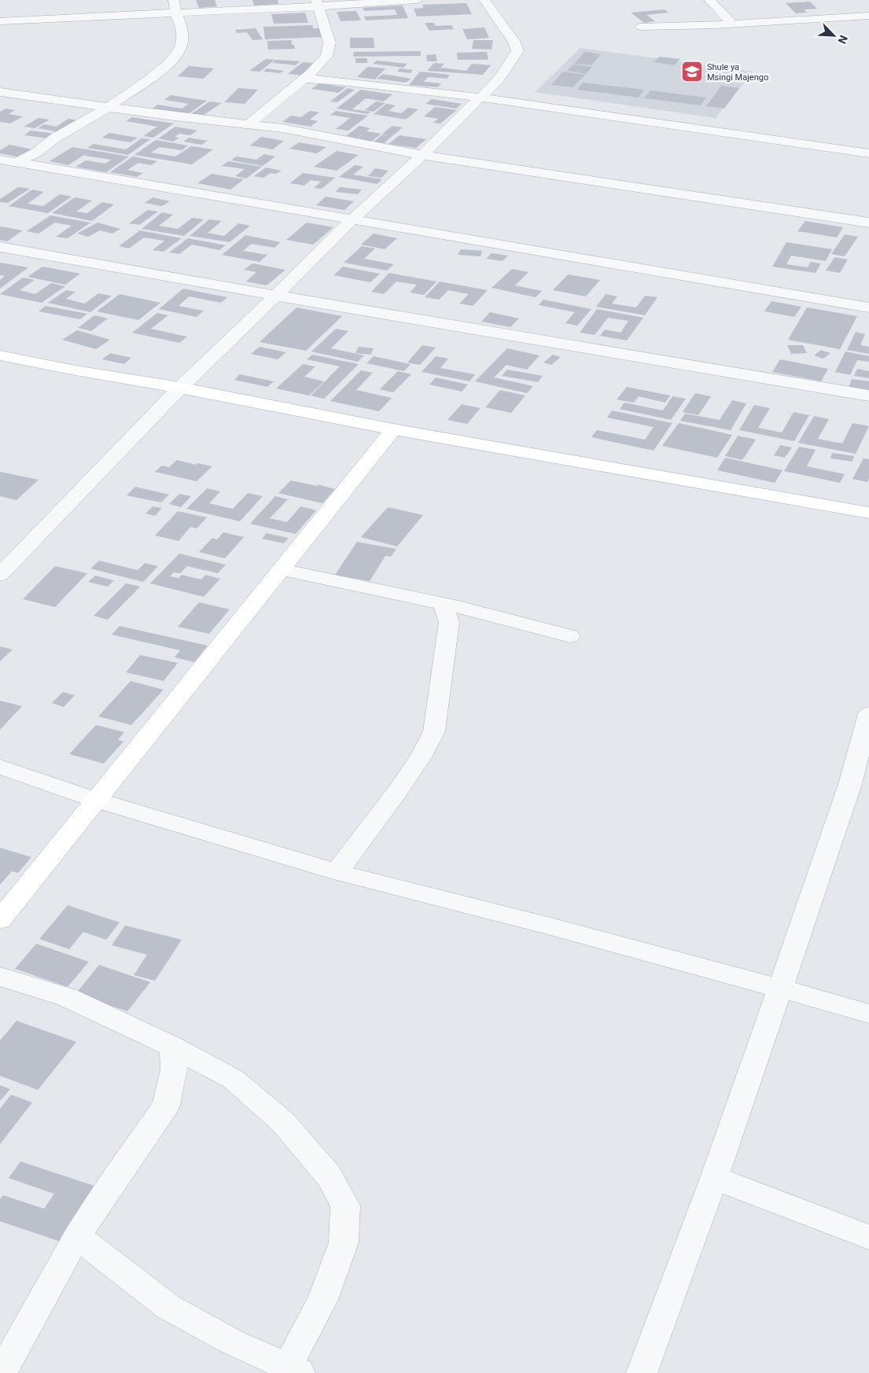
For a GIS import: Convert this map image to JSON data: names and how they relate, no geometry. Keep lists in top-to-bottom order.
{
  "places": {
    "school or university": ["Shule ya Msingi Majengo"]
  },
  "north": "bottom right"
}
